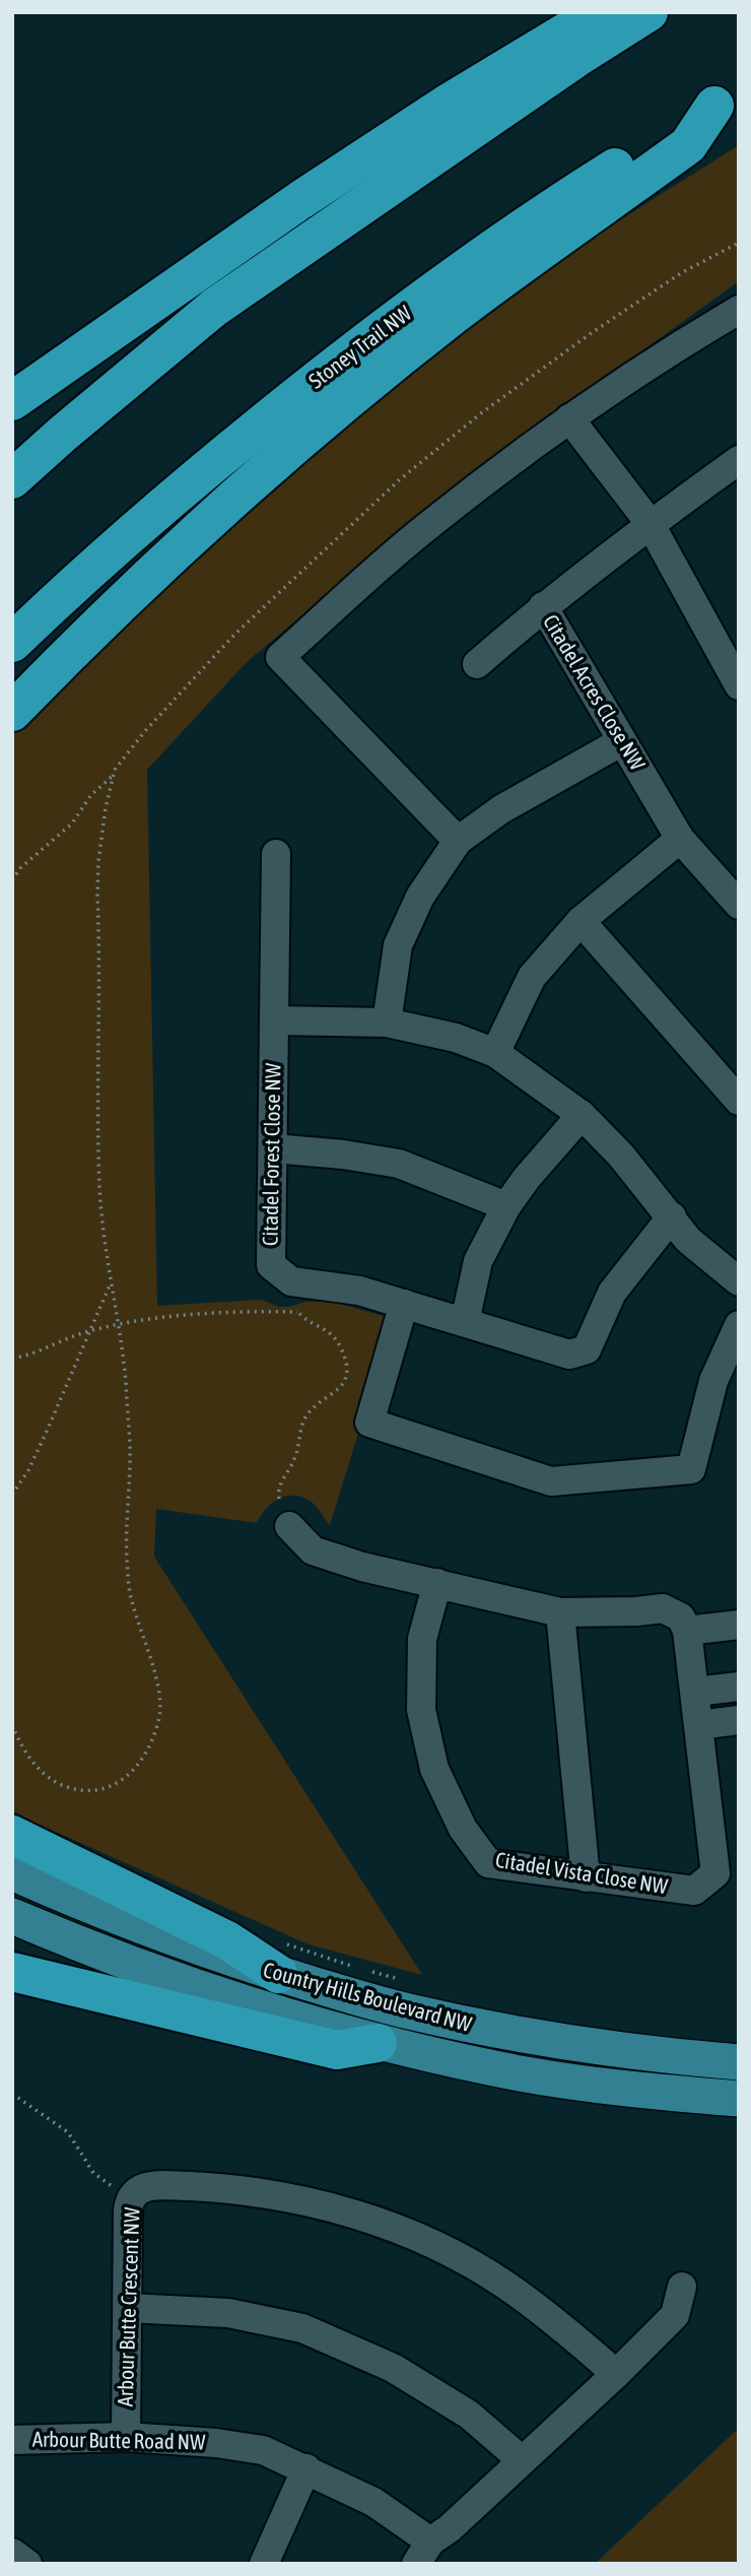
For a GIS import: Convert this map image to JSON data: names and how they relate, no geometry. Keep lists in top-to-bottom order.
{
  "streets": {
    "highway": ["Stoney Trail NW"],
    "main road": ["Country Hills Boulevard NW"],
    "street": [
      "Citadel Acres Close NW",
      "Citadel Forest Close NW",
      "Citadel Vista Close NW",
      "Arbour Butte Crescent NW",
      "Arbour Butte Road NW"
    ]
  },
  "crossings": [
    ["Arbour Butte Crescent NW", "Arbour Butte Road NW"]
  ]
}
